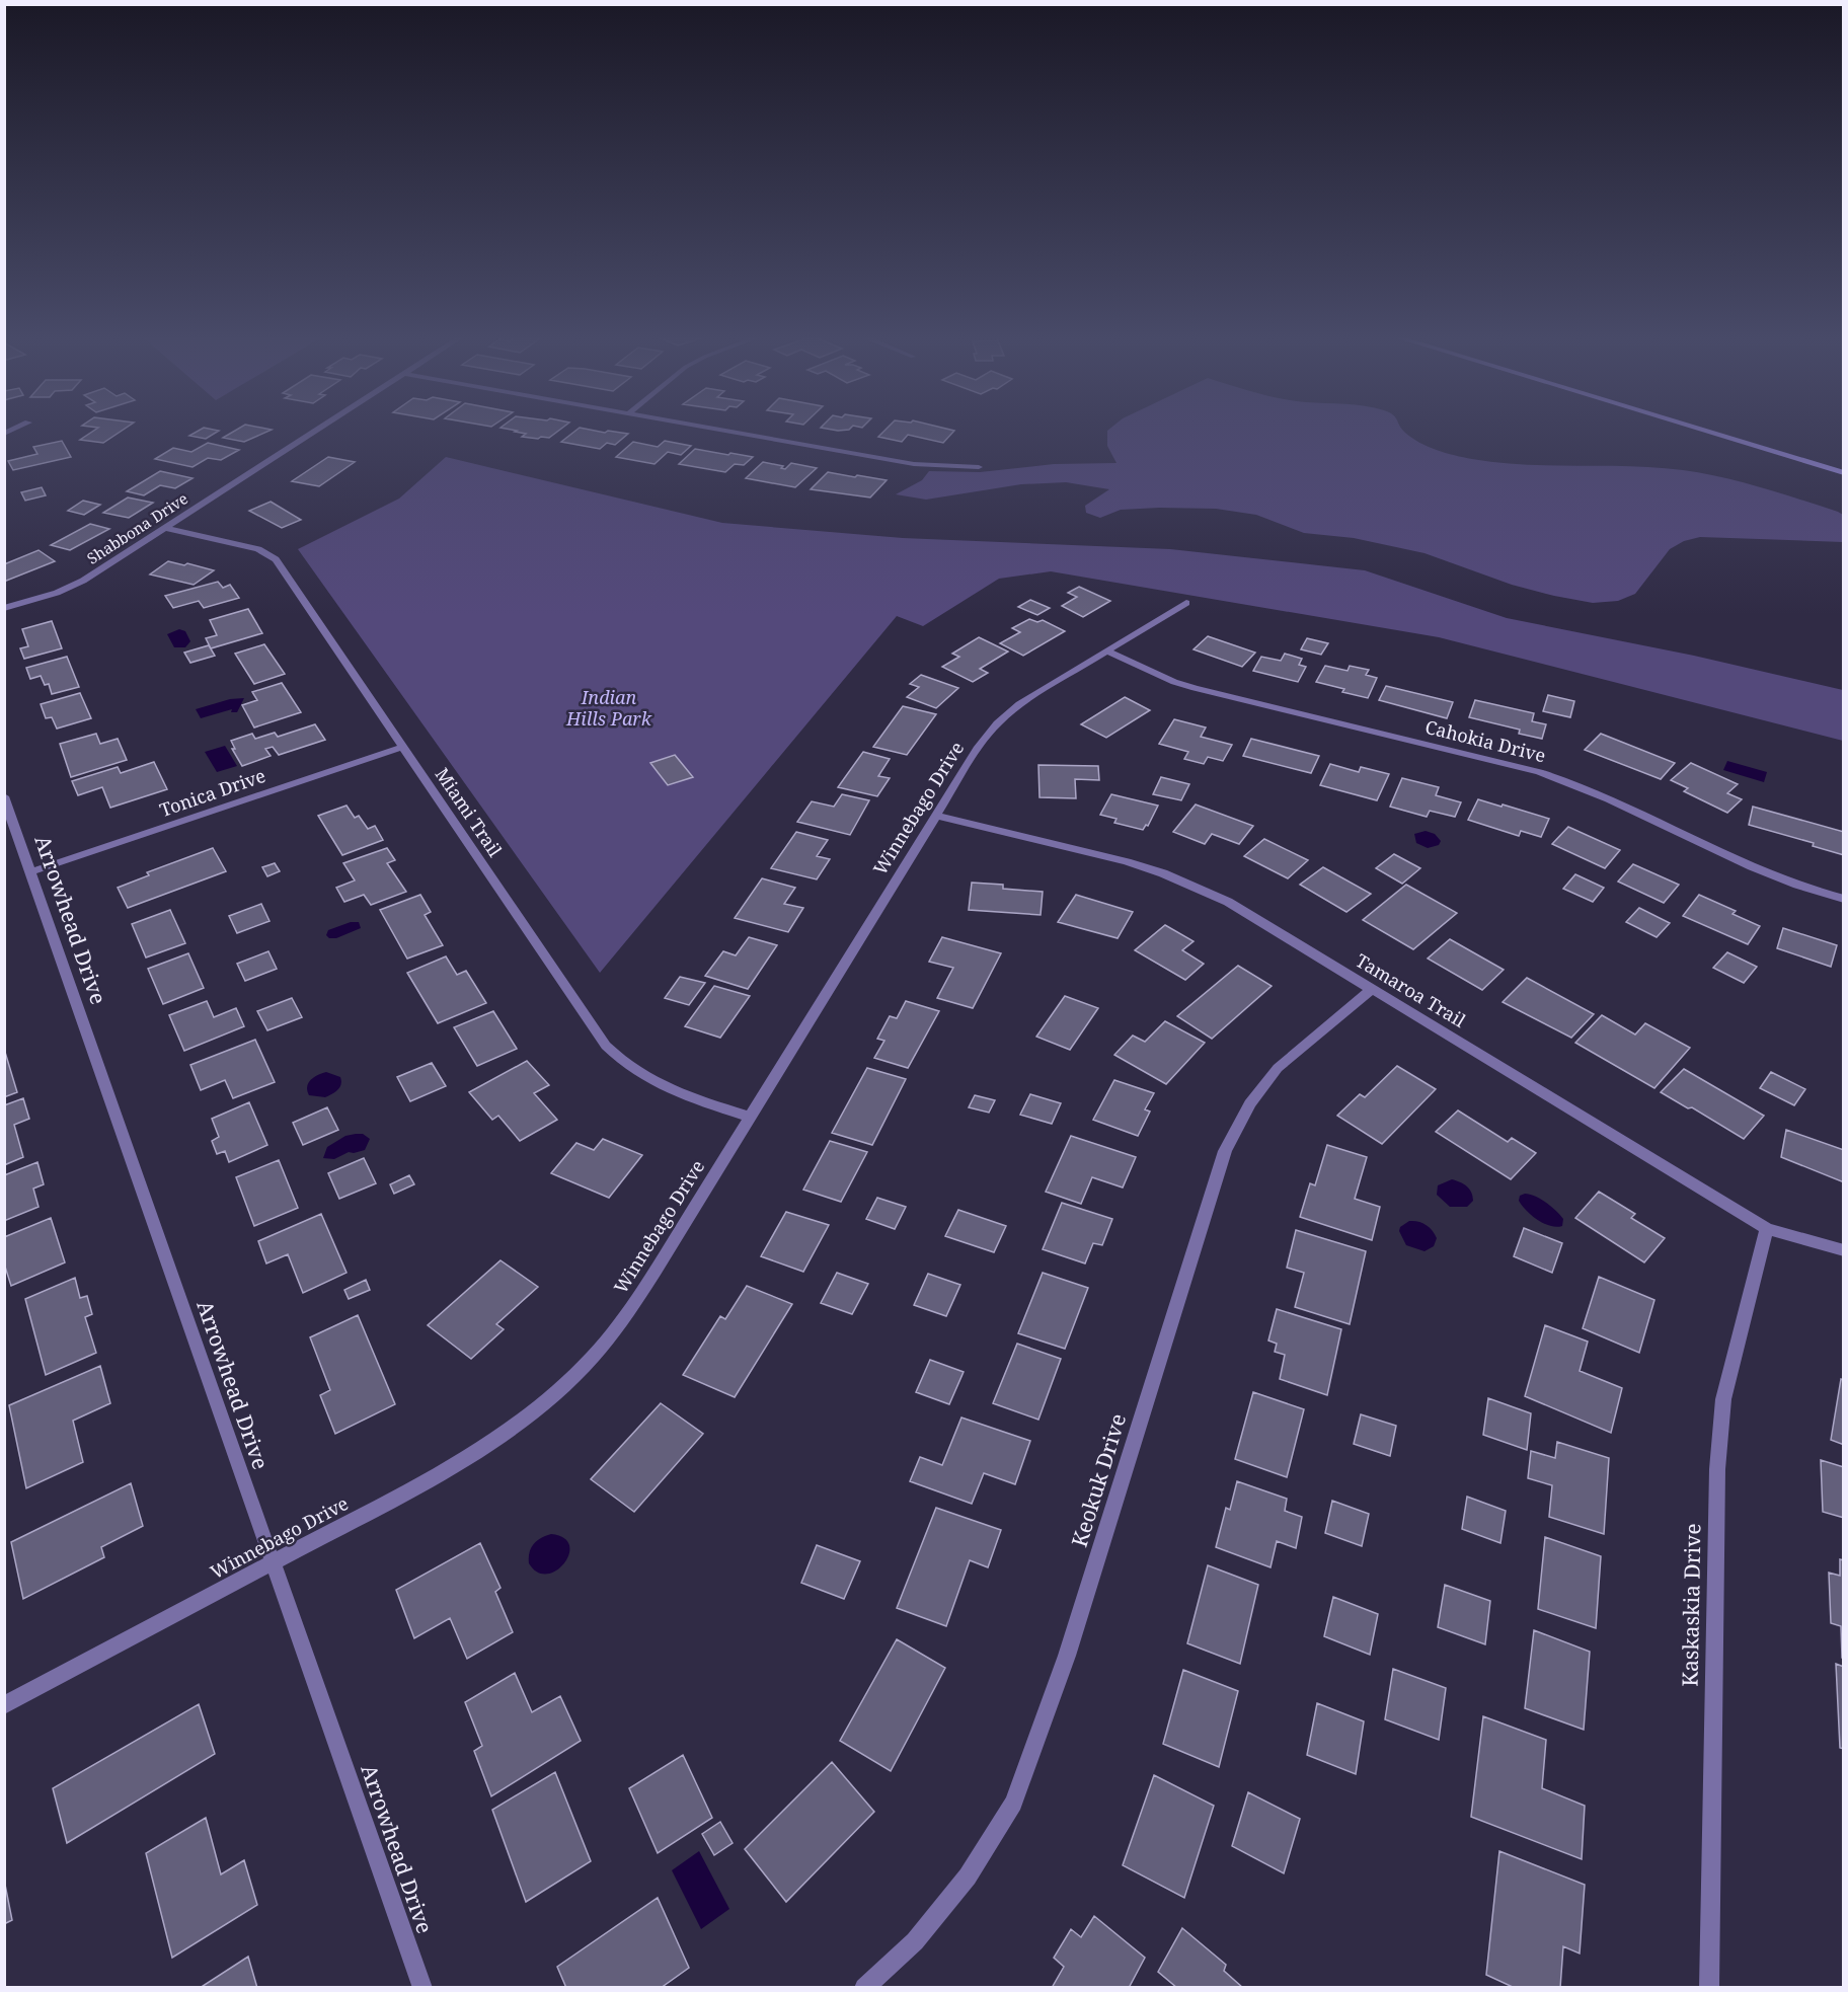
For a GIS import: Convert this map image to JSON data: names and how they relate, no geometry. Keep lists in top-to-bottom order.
{
  "streets": {
    "street": [
      "Shabbona Drive",
      "Cahokia Drive",
      "Tonica Drive",
      "Winnebago Drive",
      "Miami Trail",
      "Arrowhead Drive",
      "Tamaroa Trail",
      "Keokuk Drive",
      "Kaskaskia Drive"
    ]
  },
  "crossings": [
    ["Shabbona Drive", "Miami Trail"],
    ["Cahokia Drive", "Winnebago Drive"],
    ["Tonica Drive", "Miami Trail"],
    ["Tonica Drive", "Arrowhead Drive"],
    ["Winnebago Drive", "Miami Trail"],
    ["Winnebago Drive", "Arrowhead Drive"],
    ["Winnebago Drive", "Tamaroa Trail"],
    ["Tamaroa Trail", "Keokuk Drive"],
    ["Tamaroa Trail", "Kaskaskia Drive"]
  ],
  "parks": ["Indian Hills Park"]
}
